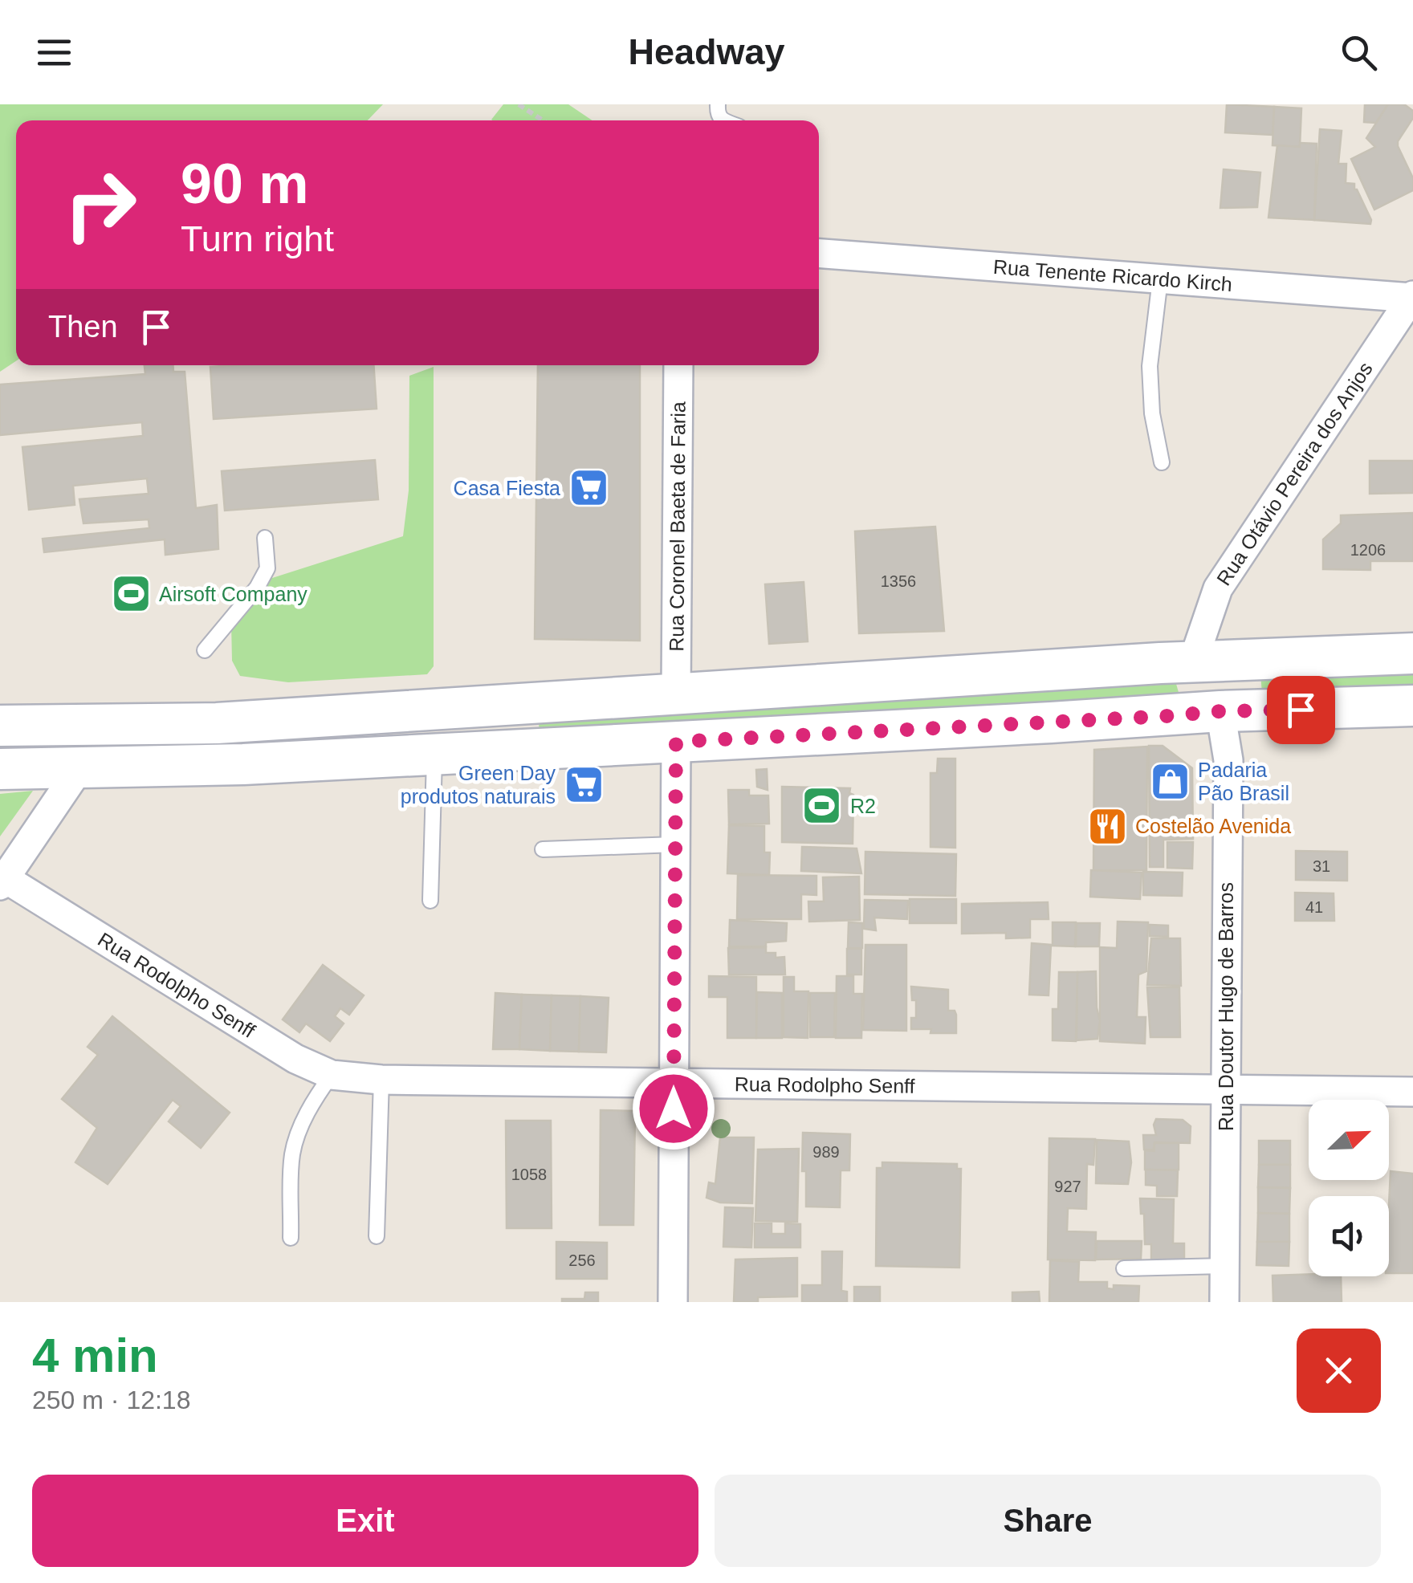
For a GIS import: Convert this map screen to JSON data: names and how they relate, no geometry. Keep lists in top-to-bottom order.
{
  "streets": {
    "street": [
      "Rua Tenente Ricardo Kirch",
      "Rua Otávio Pereira dos Anjos",
      "Rua Coronel Baeta de Faria",
      "Rua Rodolpho Senff",
      "Rua Doutor Hugo de Barros"
    ]
  },
  "crossings": [
    ["Rua Tenente Ricardo Kirch", "Rua Otávio Pereira dos Anjos"],
    ["Rua Rodolpho Senff", "Rua Doutor Hugo de Barros"]
  ],
  "places": {
    "supermarket": ["Casa Fiesta", "Green Day produtos naturais"],
    "sports": ["Airsoft Company", "R2"],
    "shop": ["Padaria Pão Brasil"],
    "restaurant": ["Costelão Avenida"]
  },
  "house_numbers": [
    "1206",
    "1356",
    "31",
    "41",
    "989",
    "1058",
    "927",
    "256"
  ],
  "north": "top right",
  "page": {
    "header": "Headway",
    "turn": ["90 m", "Turn right"],
    "then": "Then",
    "heading": ["4 min", "250 m · 12:18"],
    "buttons": ["Exit", "Share"]
  }
}
